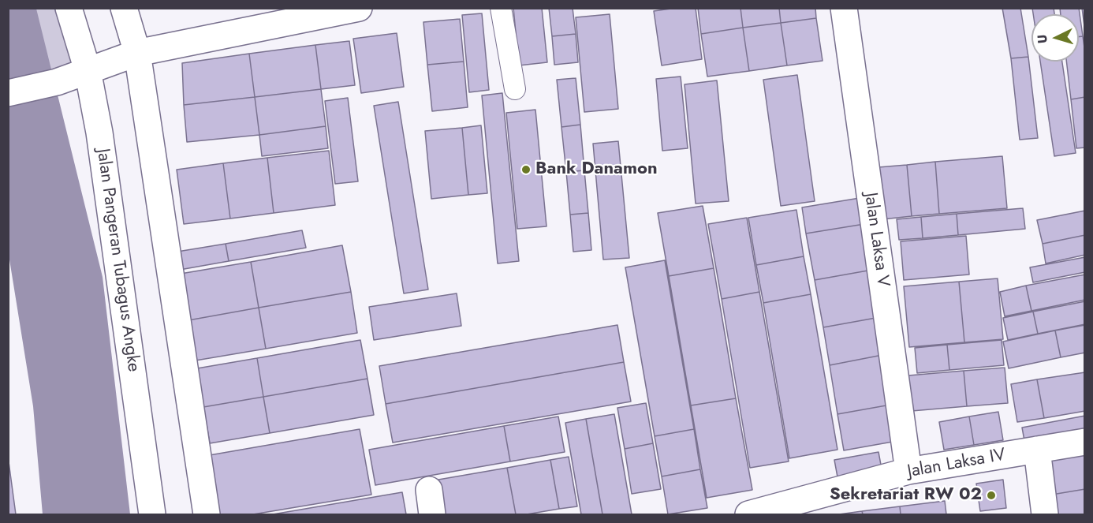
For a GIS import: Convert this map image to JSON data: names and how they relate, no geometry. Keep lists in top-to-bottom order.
{
  "streets": {
    "main road": ["Jalan Laksa V", "Jalan Pangeran Tubagus Angke", "Jalan Laksa IV"]
  },
  "crossings": [
    ["Jalan Laksa V", "Jalan Laksa IV"]
  ],
  "places": ["Bank Danamon", "Sekretariat RW 02"],
  "north": "left"
}
